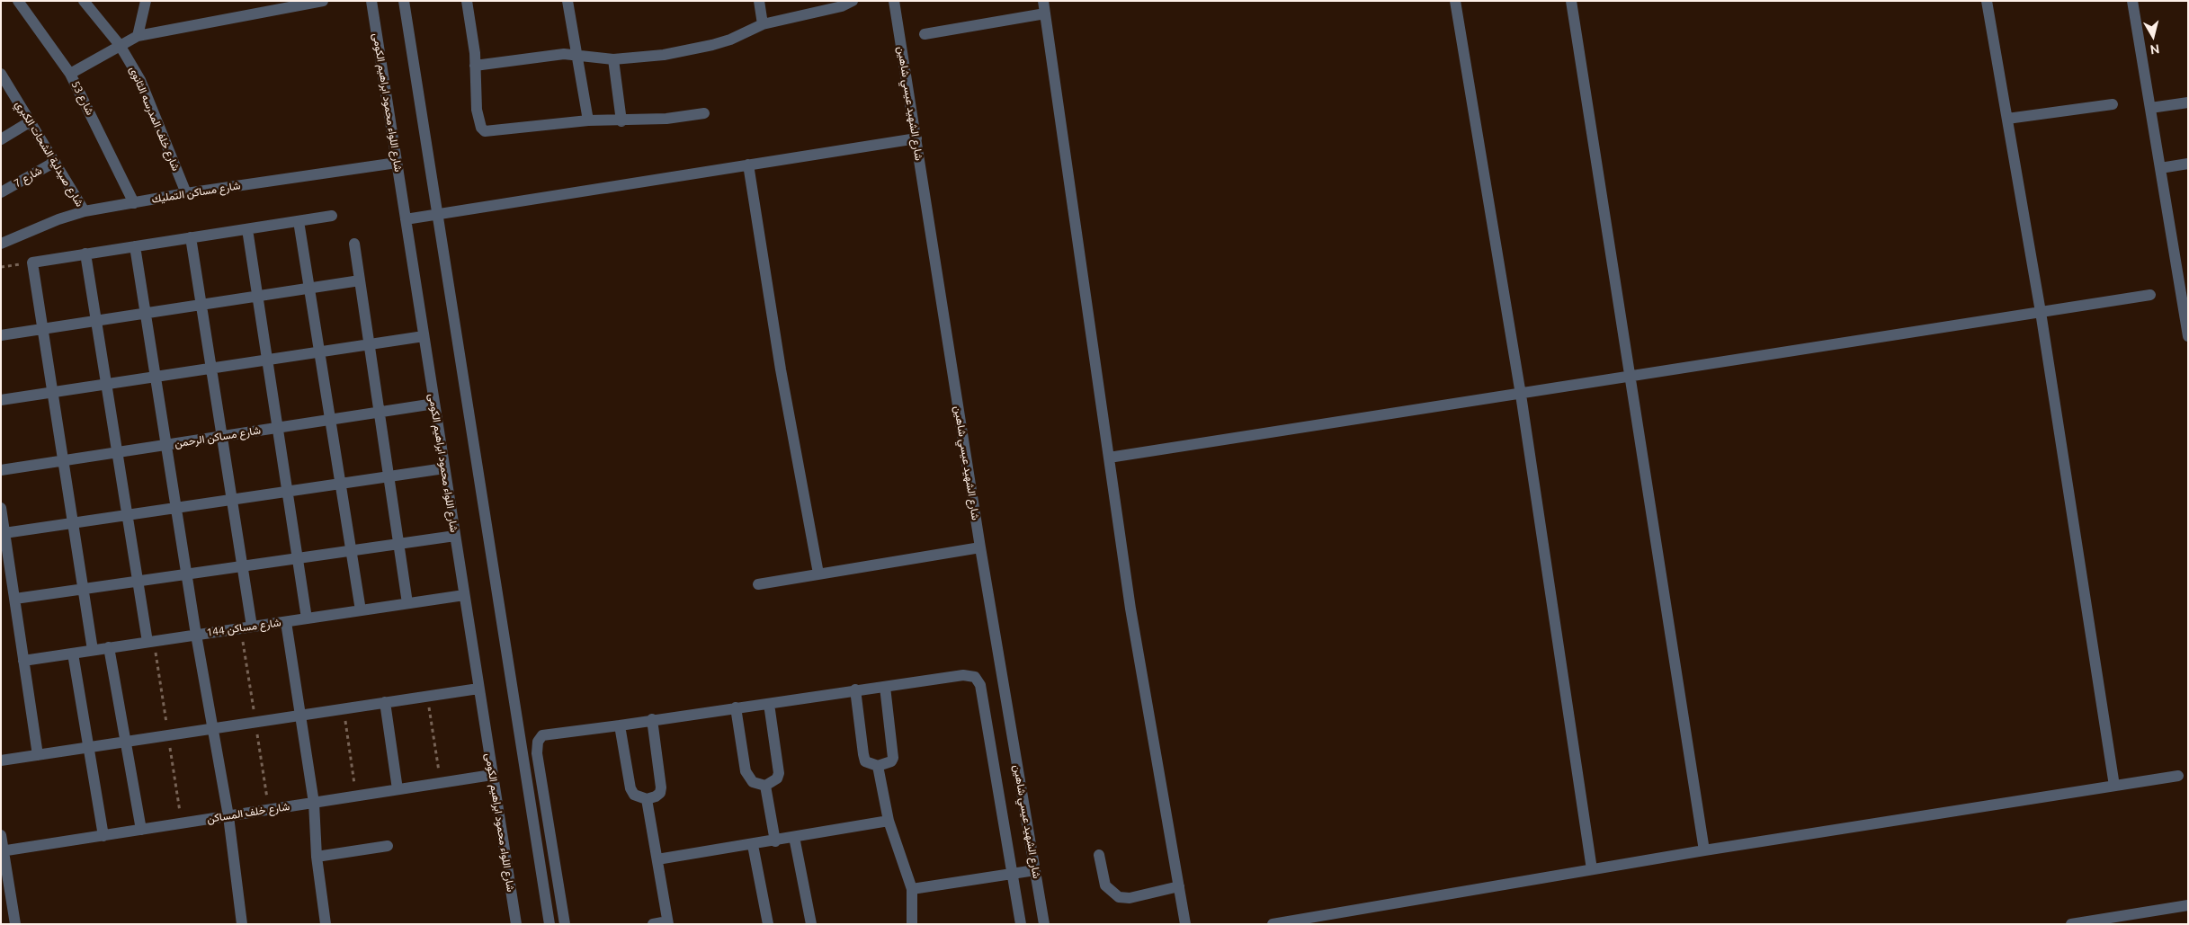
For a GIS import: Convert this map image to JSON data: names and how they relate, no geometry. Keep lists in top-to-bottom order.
{
  "streets": {
    "street": [
      "شارع 53",
      "شارع اللواء محمود ابراهيم الكومى",
      "شارع الشهيد عيسي شاهين",
      "شارع خلف المدرسه الثانوى",
      "شارع صيدلية الشحات الكبري",
      "شارع 7",
      "شارع مساكن التمليك",
      "شارع مساكن الرحمن",
      "شارع مساكن 144",
      "شارع خلف المساكن"
    ]
  },
  "crossings": [
    ["شارع 53", "شارع مساكن التمليك"],
    ["شارع اللواء محمود ابراهيم الكومى", "شارع مساكن التمليك"],
    ["شارع اللواء محمود ابراهيم الكومى", "شارع مساكن الرحمن"],
    ["شارع اللواء محمود ابراهيم الكومى", "شارع مساكن 144"],
    ["شارع اللواء محمود ابراهيم الكومى", "شارع خلف المساكن"],
    ["شارع خلف المدرسه الثانوى", "شارع مساكن التمليك"],
    ["شارع صيدلية الشحات الكبري", "شارع 7"],
    ["شارع صيدلية الشحات الكبري", "شارع مساكن التمليك"]
  ],
  "north": "bottom"
}
